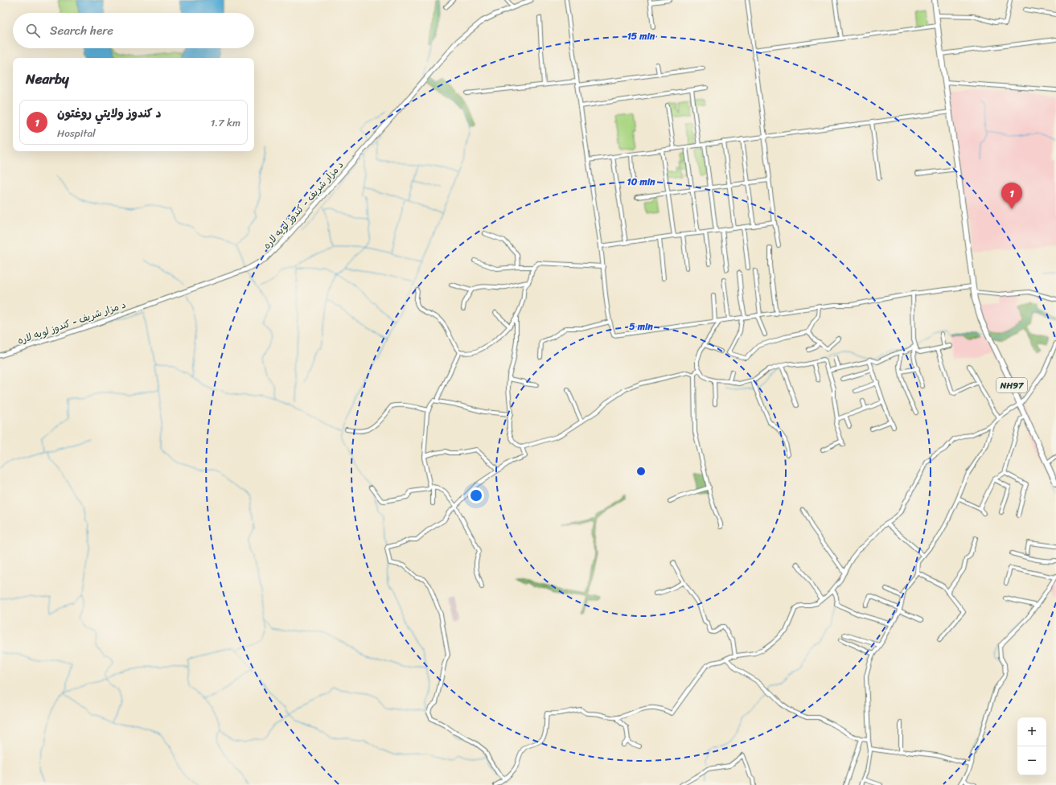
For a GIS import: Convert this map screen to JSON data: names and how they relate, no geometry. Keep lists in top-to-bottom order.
{
  "streets": {
    "highway": ["NH97"],
    "main road": ["د مزار شریف - کندوز لویه لاره"]
  },
  "page": {
    "search": "Search here",
    "heading": "Nearby",
    "list": [
      {
        "mark": "1",
        "name": "د کندوز ولایتي روغتون",
        "note": "Hospital",
        "value": "1.7 km"
      }
    ],
    "pins": "1",
    "map_buttons": ["+", "−"]
  },
  "rings": ["15 min", "10 min", "5 min"]
}
